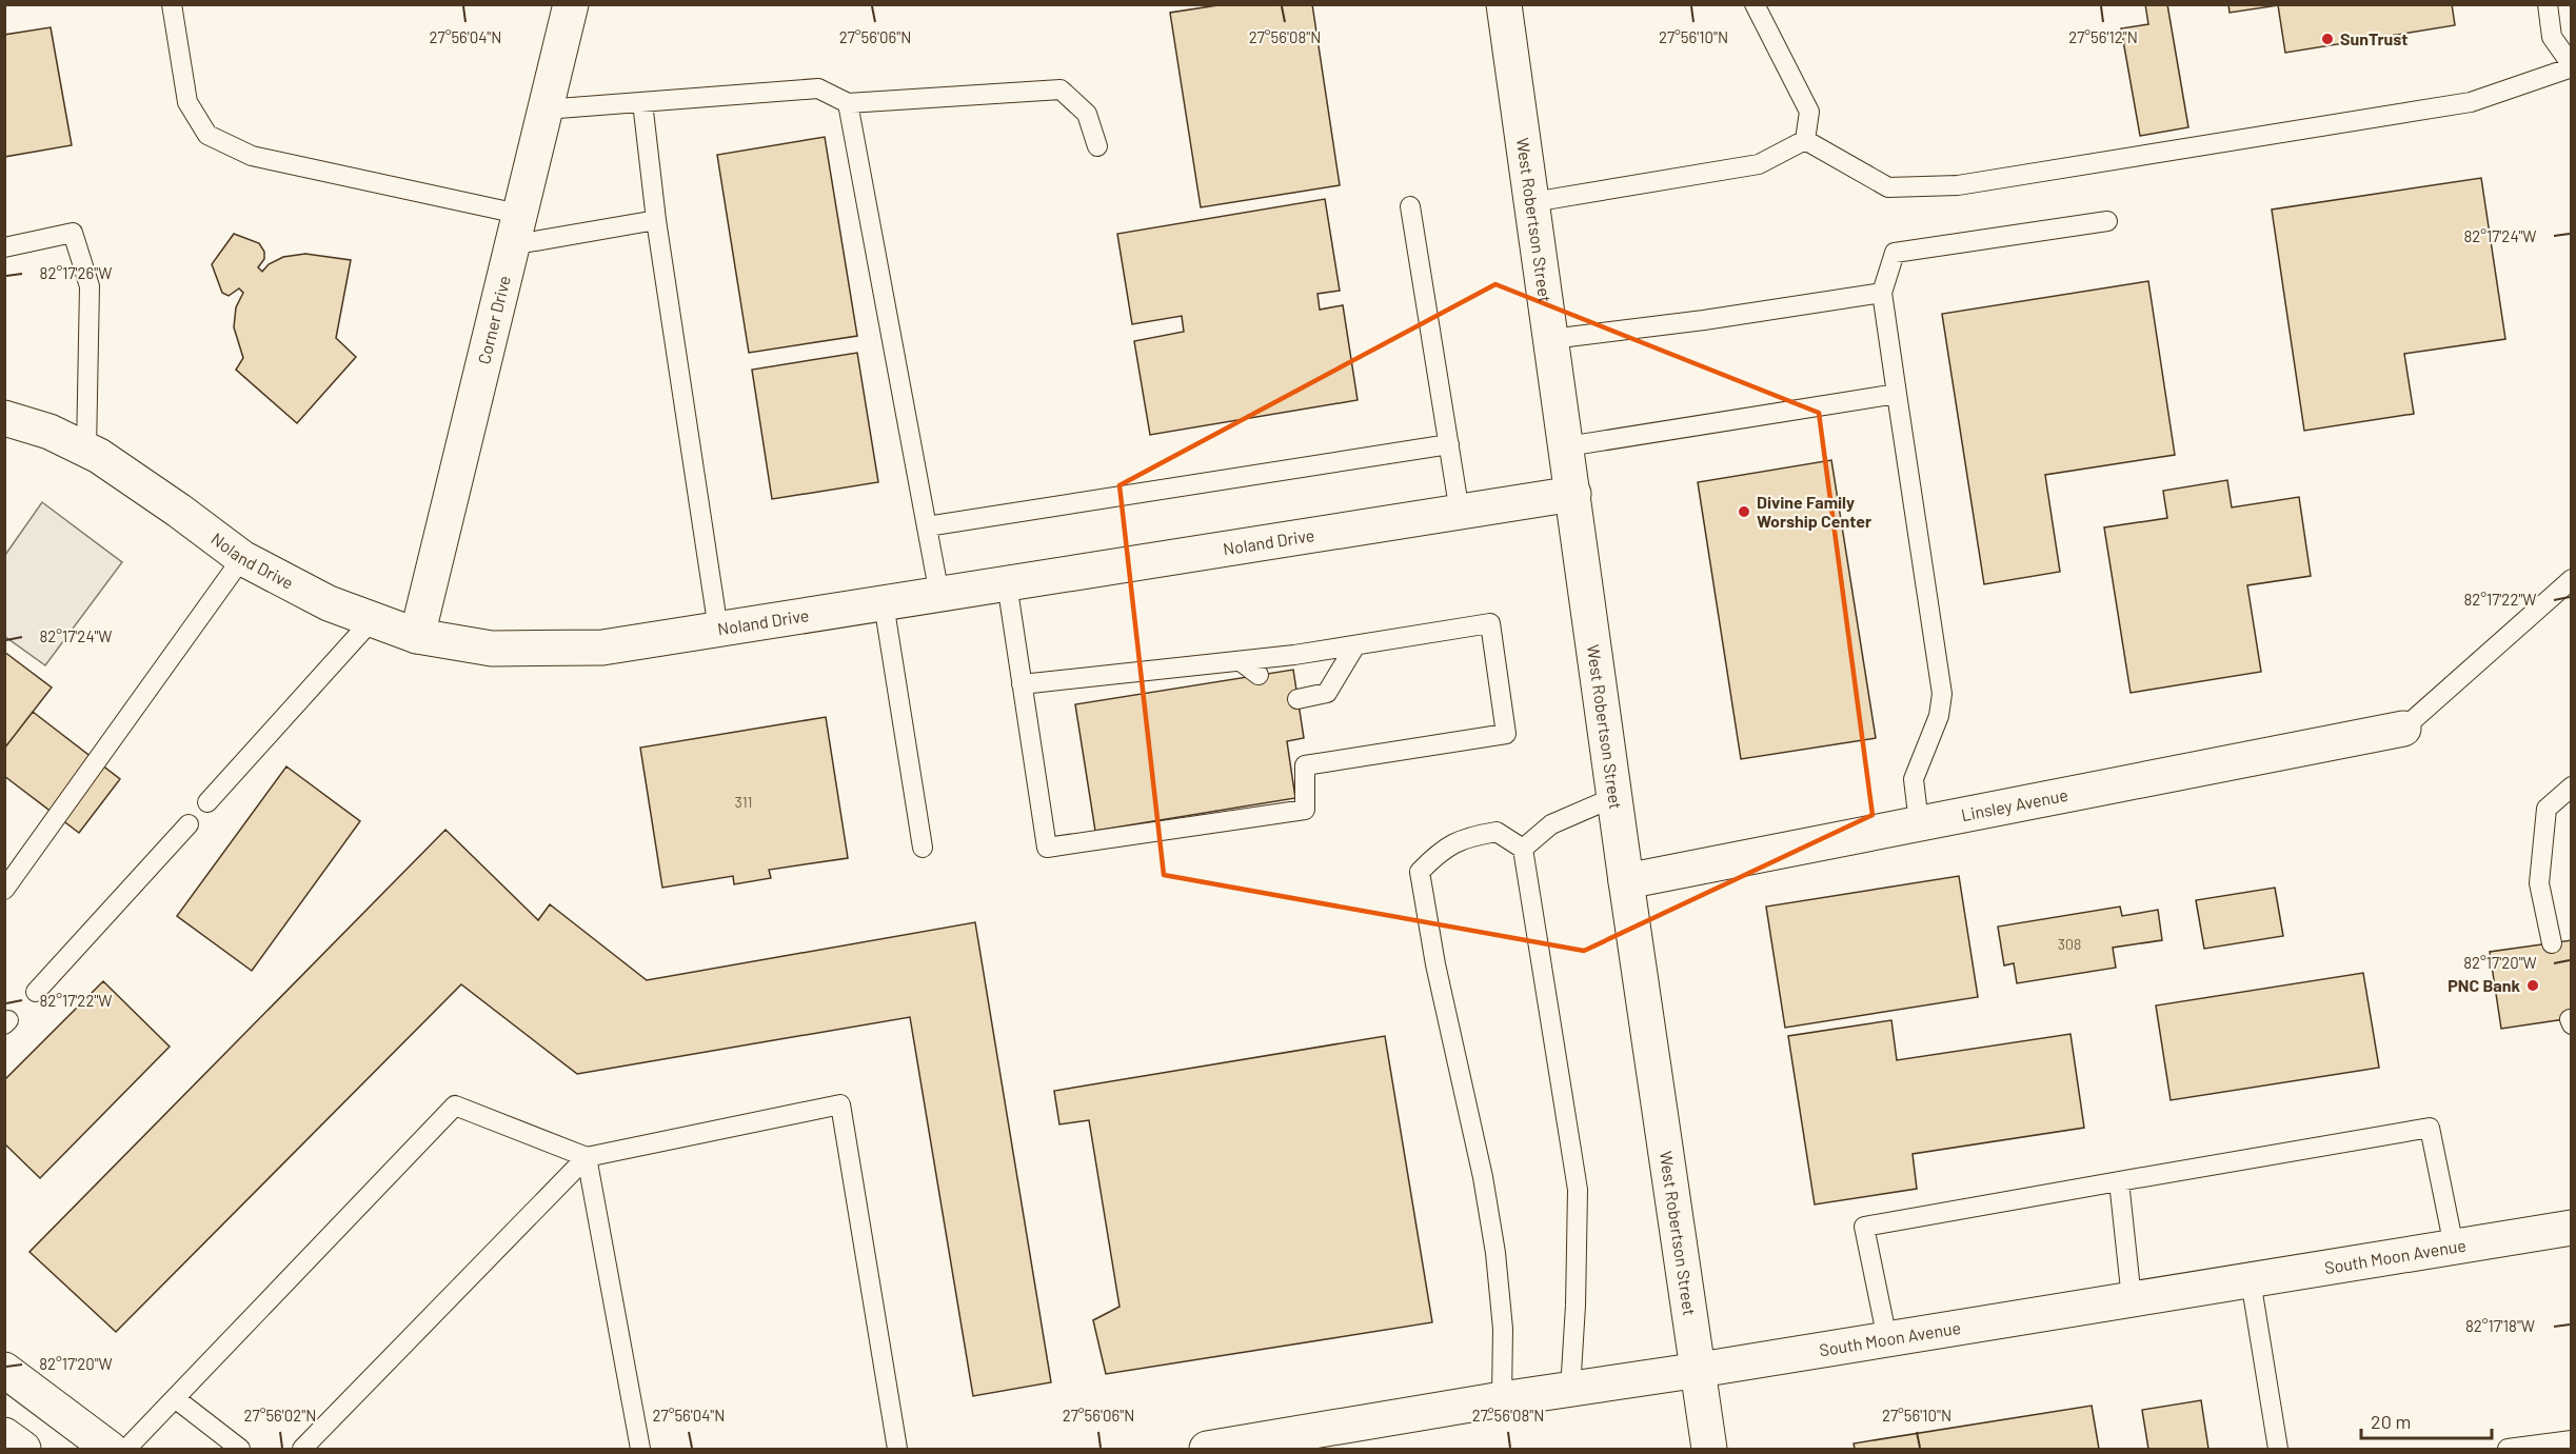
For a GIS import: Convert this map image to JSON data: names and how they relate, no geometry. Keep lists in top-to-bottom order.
{
  "streets": {
    "street": [
      "West Robertson Street",
      "Corner Drive",
      "Noland Drive",
      "Linsley Avenue",
      "South Moon Avenue"
    ]
  },
  "crossings": [
    ["West Robertson Street", "Noland Drive"],
    ["West Robertson Street", "Linsley Avenue"],
    ["West Robertson Street", "South Moon Avenue"],
    ["Corner Drive", "Noland Drive"]
  ],
  "places": ["SunTrust", "Divine Family Worship Center", "PNC Bank"],
  "house_numbers": ["311", "308"],
  "scale_bar": "20 m",
  "coordinates": [
    "27°56'04\"N",
    "27°56'06\"N",
    "27°56'08\"N",
    "27°56'10\"N",
    "27°56'12\"N",
    "82°17'24\"W",
    "82°17'26\"W",
    "82°17'22\"W",
    "82°17'20\"W",
    "82°17'18\"W",
    "27°56'02\"N"
  ]
}
